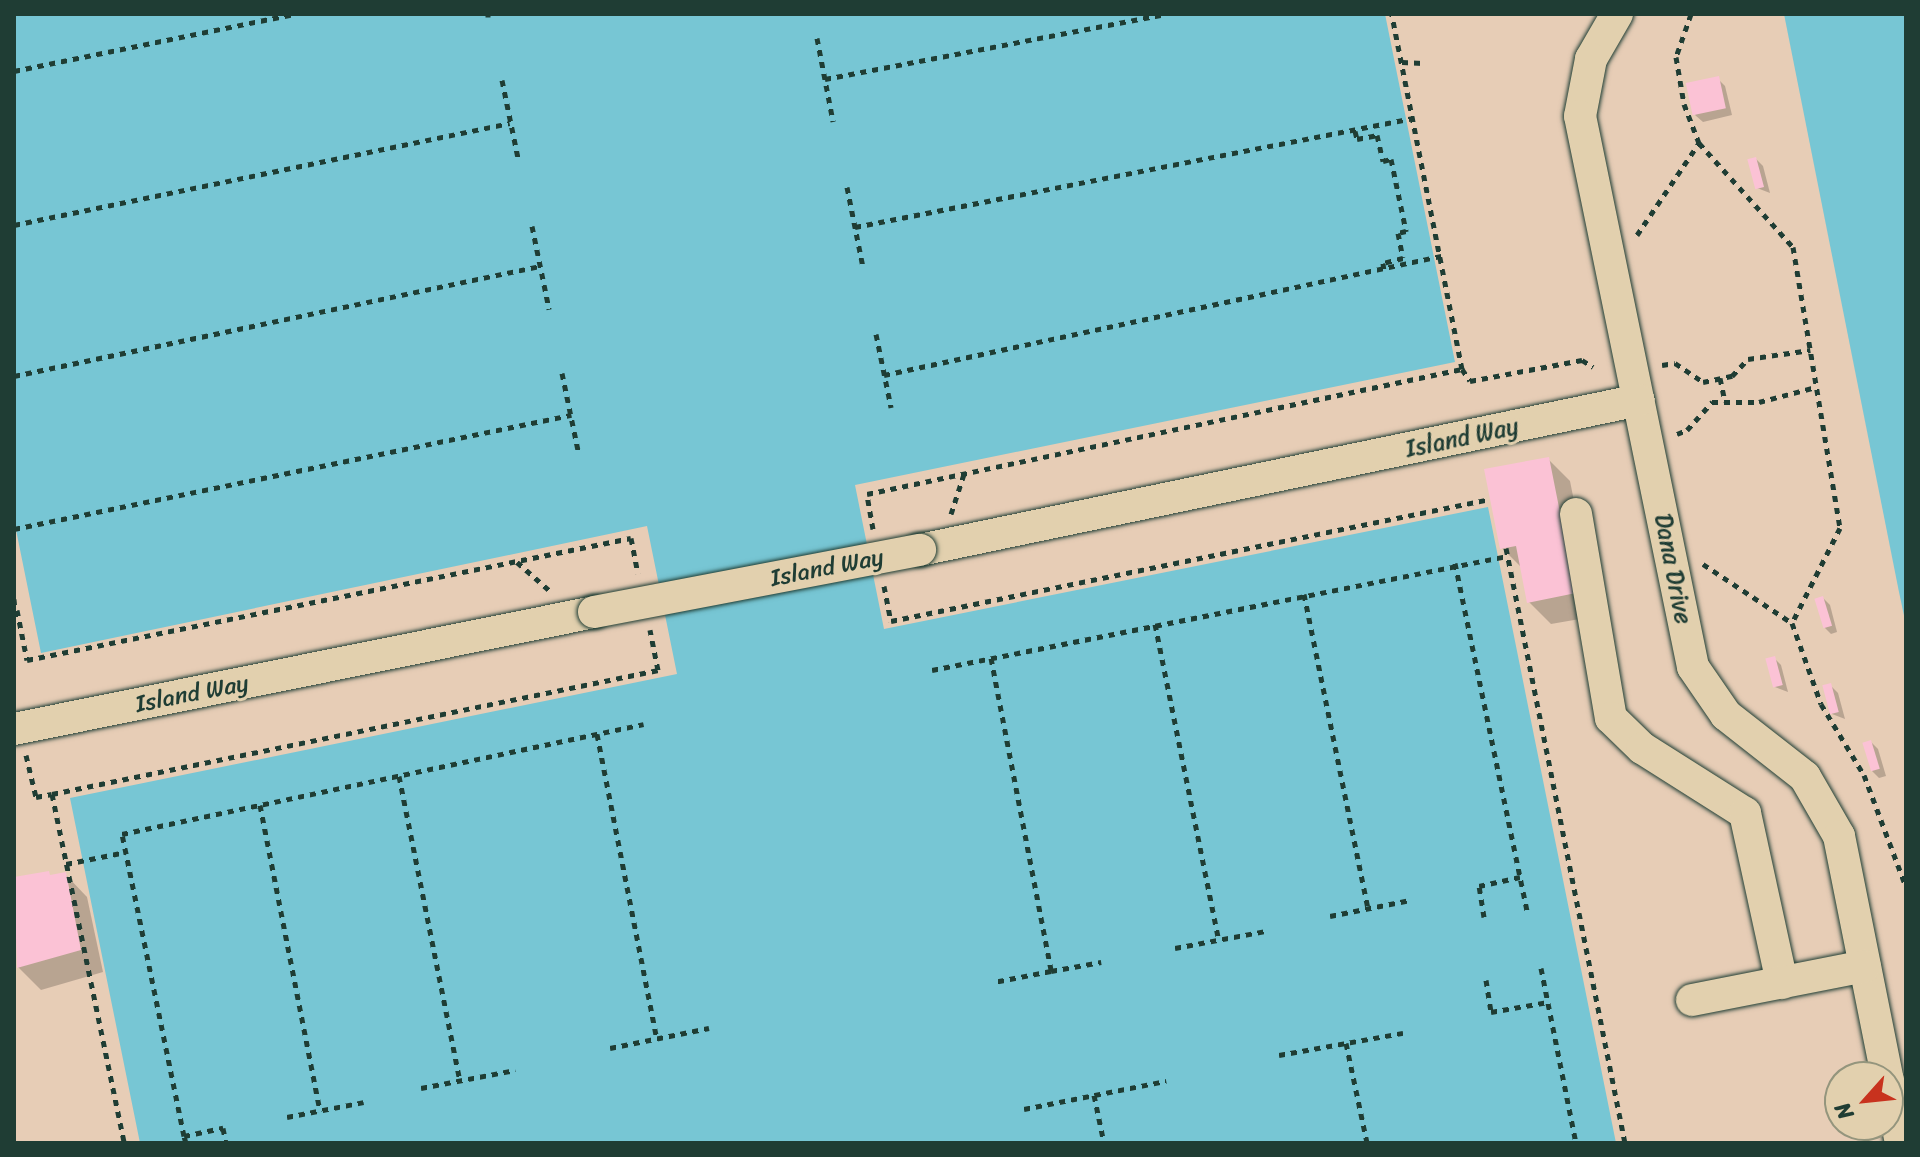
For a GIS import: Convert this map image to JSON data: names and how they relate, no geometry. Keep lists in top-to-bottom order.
{
  "streets": {
    "street": ["Island Way", "Dana Drive"]
  },
  "crossings": [
    ["Island Way", "Dana Drive"]
  ],
  "north": "bottom left"
}
